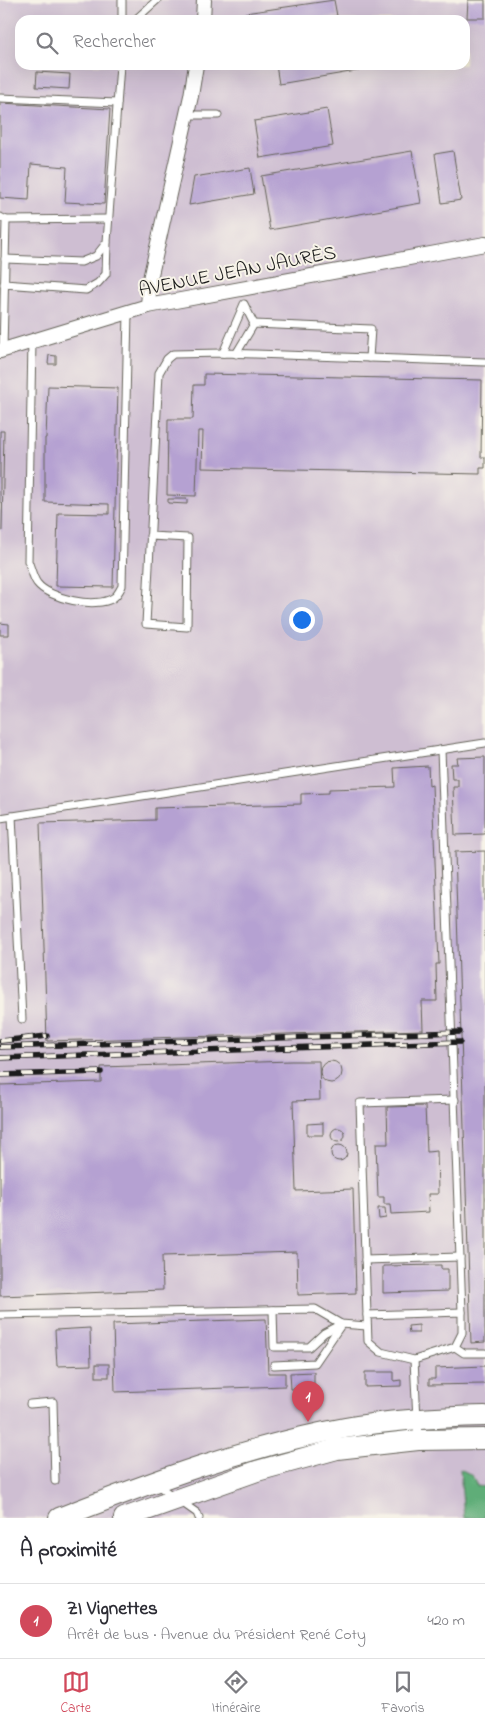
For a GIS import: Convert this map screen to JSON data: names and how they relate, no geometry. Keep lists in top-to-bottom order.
{
  "streets": {
    "street": ["AVENUE JEAN JAURÈS"]
  },
  "page": {
    "search": "Rechercher",
    "pins": "1",
    "heading": "À proximité",
    "list": [
      {
        "mark": "1",
        "name": "ZI Vignettes",
        "note": "Arrêt de bus · Avenue du Président René Coty",
        "value": "420 m"
      }
    ],
    "nav": ["Carte", "Itinéraire", "Favoris"]
  }
}
